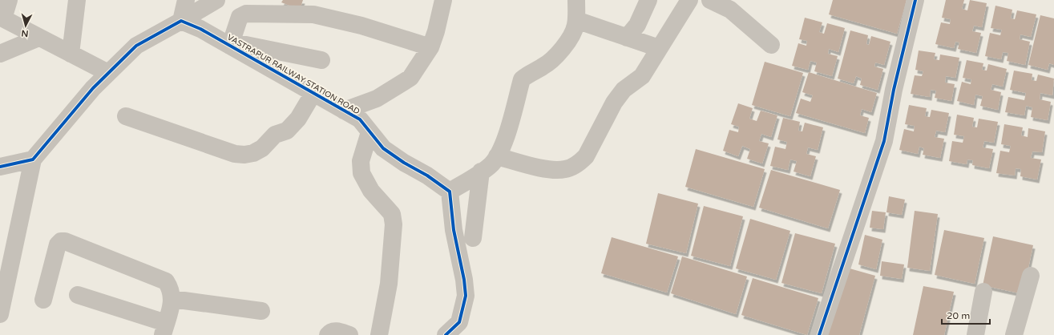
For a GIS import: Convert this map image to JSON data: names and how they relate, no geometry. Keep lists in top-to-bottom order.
{
  "streets": {
    "street": ["VASTRAPUR RAILWAY STATION ROAD"]
  },
  "scale_bar": "20 m",
  "north": "bottom"
}
